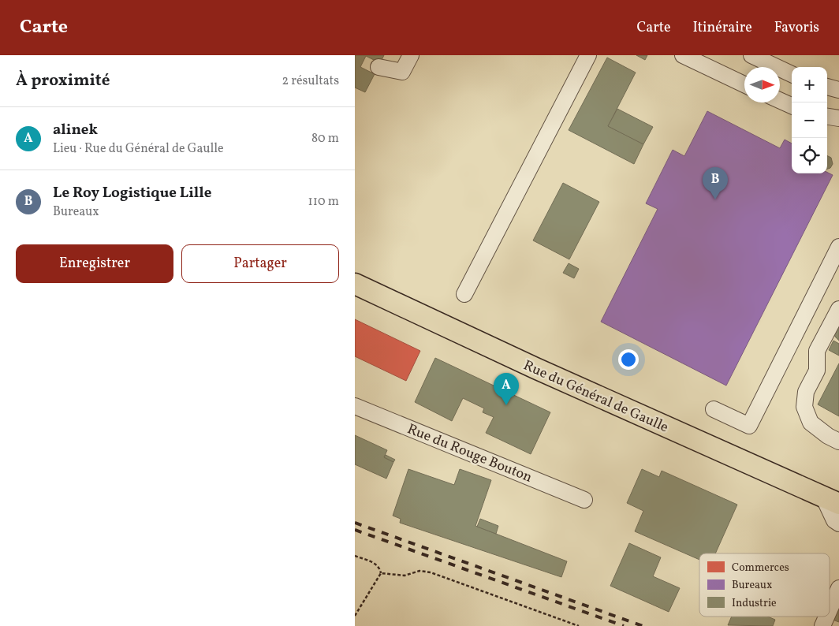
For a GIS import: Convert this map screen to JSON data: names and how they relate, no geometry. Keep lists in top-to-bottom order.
{
  "streets": {
    "main road": ["Rue du Général de Gaulle"],
    "street": ["Rue du Rouge Bouton"]
  },
  "legend": ["Commerces", "Bureaux", "Industrie"],
  "north": "right",
  "page": {
    "header": "Carte",
    "nav": ["Carte", "Itinéraire", "Favoris"],
    "heading": ["À proximité", "2 résultats"],
    "map_buttons": ["+", "−"],
    "list": [
      {
        "mark": "A",
        "name": "alinek",
        "note": "Lieu · Rue du Général de Gaulle",
        "value": "80 m"
      },
      {
        "mark": "B",
        "name": "Le Roy Logistique Lille",
        "note": "Bureaux",
        "value": "110 m"
      }
    ],
    "pins": ["B", "A"],
    "buttons": ["Enregistrer", "Partager"]
  }
}
